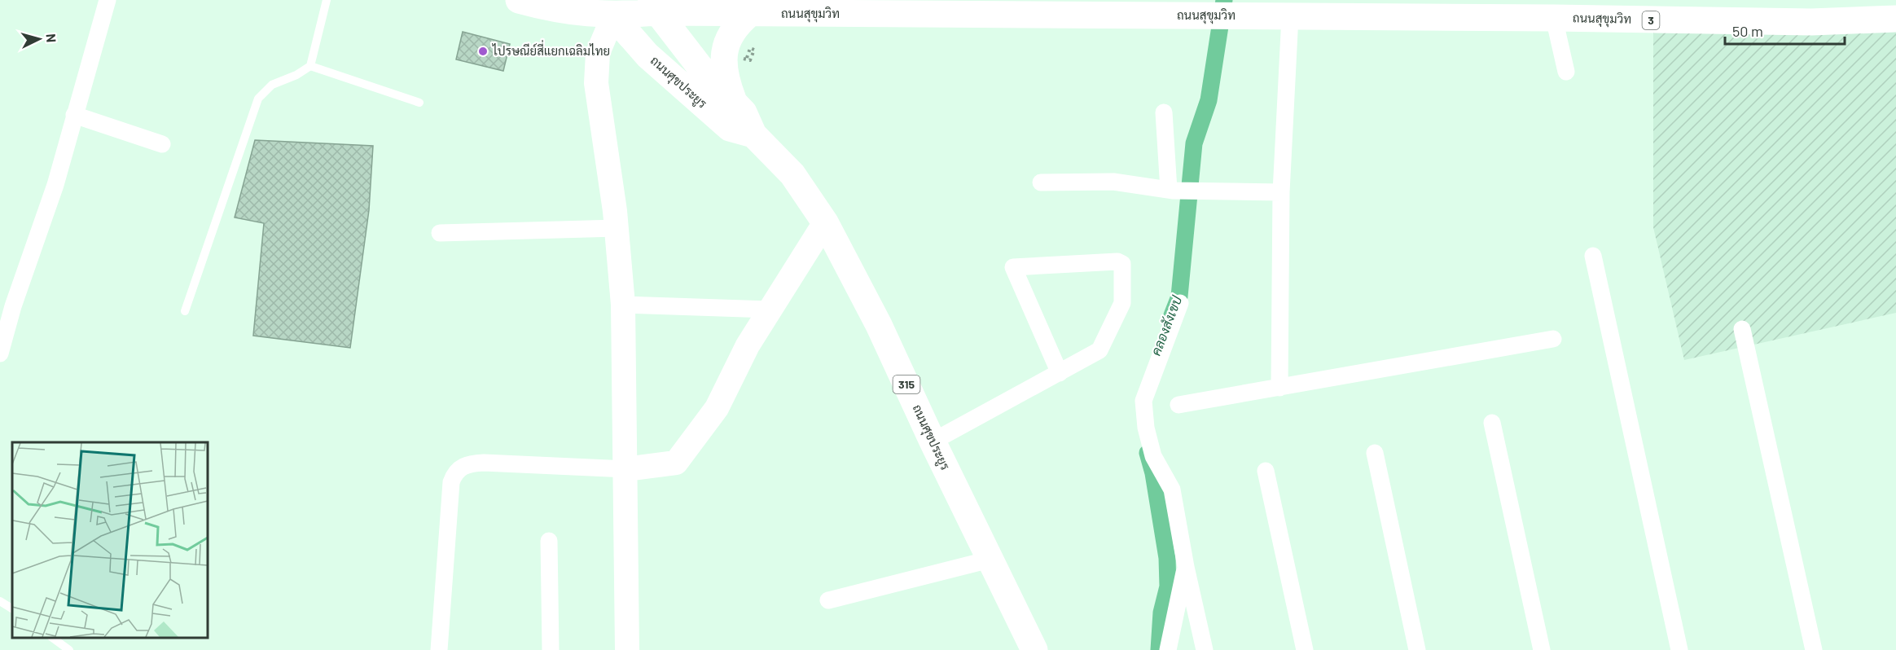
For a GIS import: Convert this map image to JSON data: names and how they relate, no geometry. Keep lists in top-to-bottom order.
{
  "streets": {
    "main road": [
      "ถนนสุขุมวิท",
      "3",
      "ถนนศุขประยูร",
      "315"
    ]
  },
  "crossings": [
    ["ถนนสุขุมวิท", "ถนนศุขประยูร"]
  ],
  "water": ["คลองสังเขป"],
  "places": ["ไปรษณีย์สี่แยกเฉลิมไทย"],
  "scale_bar": "50 m",
  "north": "right"
}
